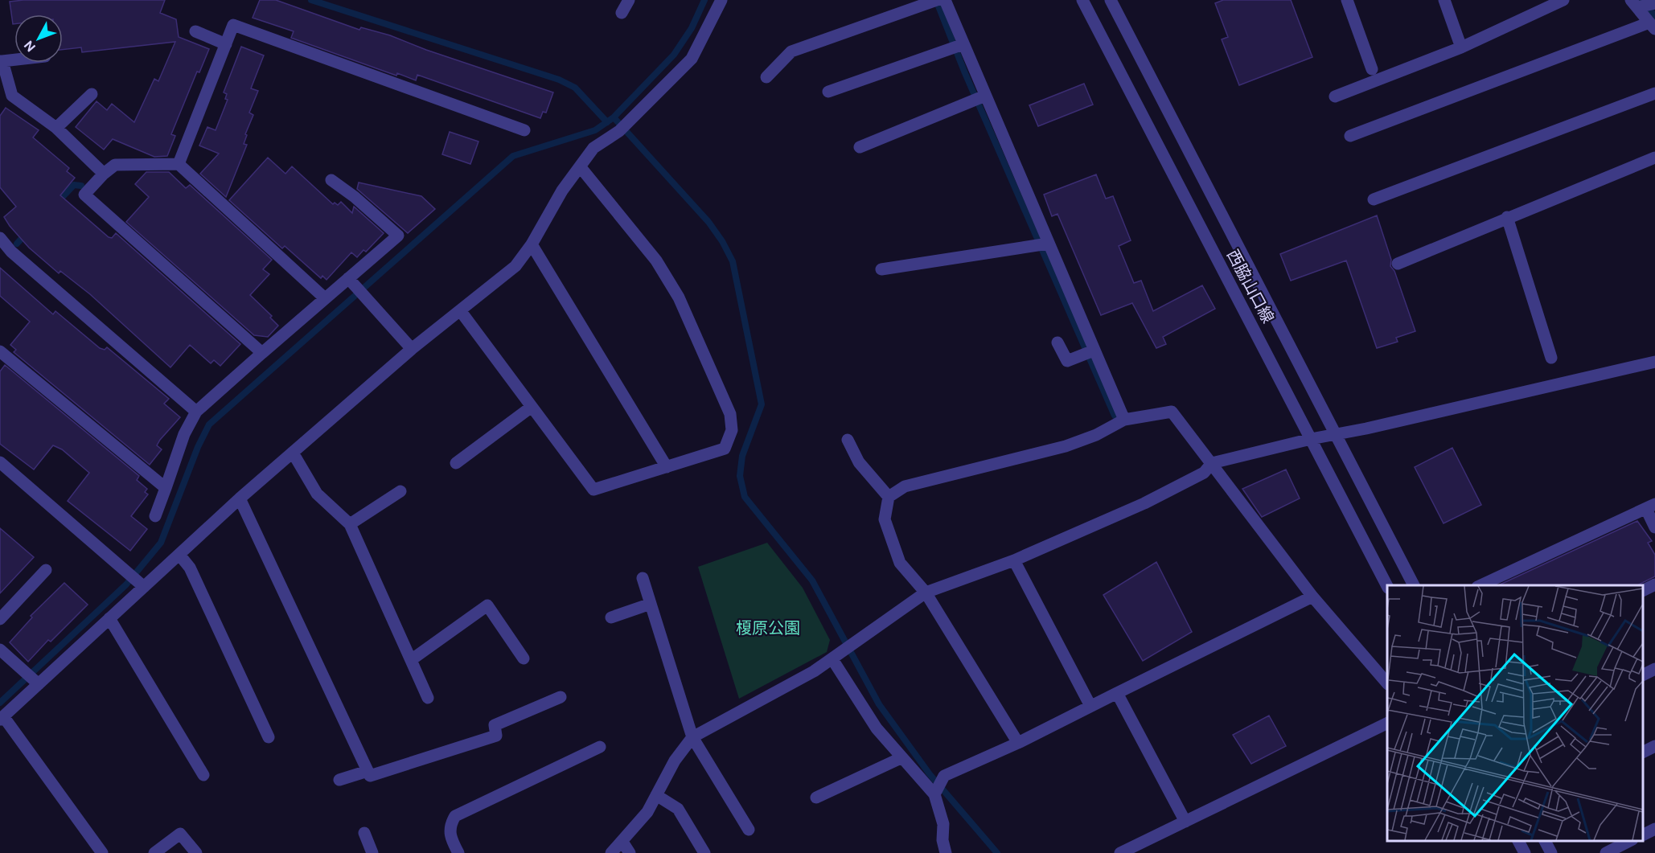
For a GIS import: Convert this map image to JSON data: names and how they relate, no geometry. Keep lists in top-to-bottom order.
{
  "streets": {
    "street": ["西脇山口線"]
  },
  "parks": ["榎原公園"],
  "north": "bottom left"
}
